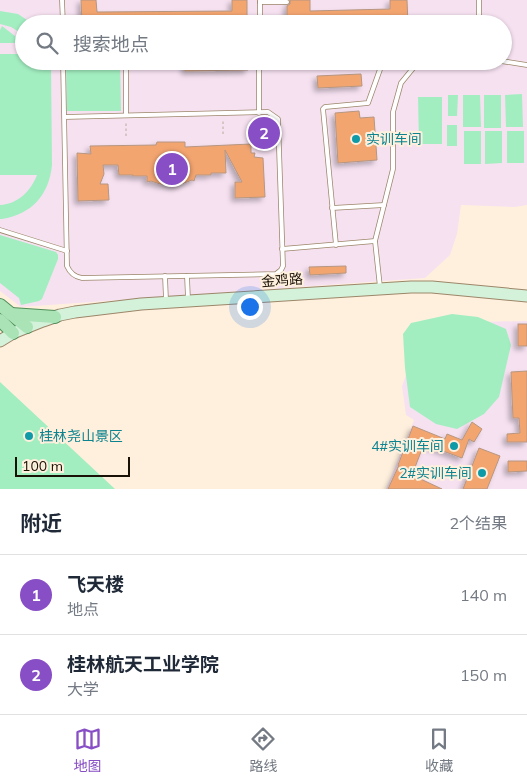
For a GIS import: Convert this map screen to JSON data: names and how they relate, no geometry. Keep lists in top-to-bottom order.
{
  "streets": {
    "main road": ["金鸡路"]
  },
  "places": [
    "实训车间",
    "桂林尧山景区",
    "4#实训车间",
    "2#实训车间"
  ],
  "scale_bar": "100 m",
  "page": {
    "search": "搜索地点",
    "pins": ["2", "1"],
    "scale": "100 m",
    "heading": ["附近", "2个结果"],
    "list": [
      {
        "mark": "1",
        "name": "飞天楼",
        "note": "地点",
        "value": "140 m"
      },
      {
        "mark": "2",
        "name": "桂林航天工业学院",
        "note": "大学",
        "value": "150 m"
      }
    ],
    "nav": ["地图", "路线", "收藏"]
  }
}
